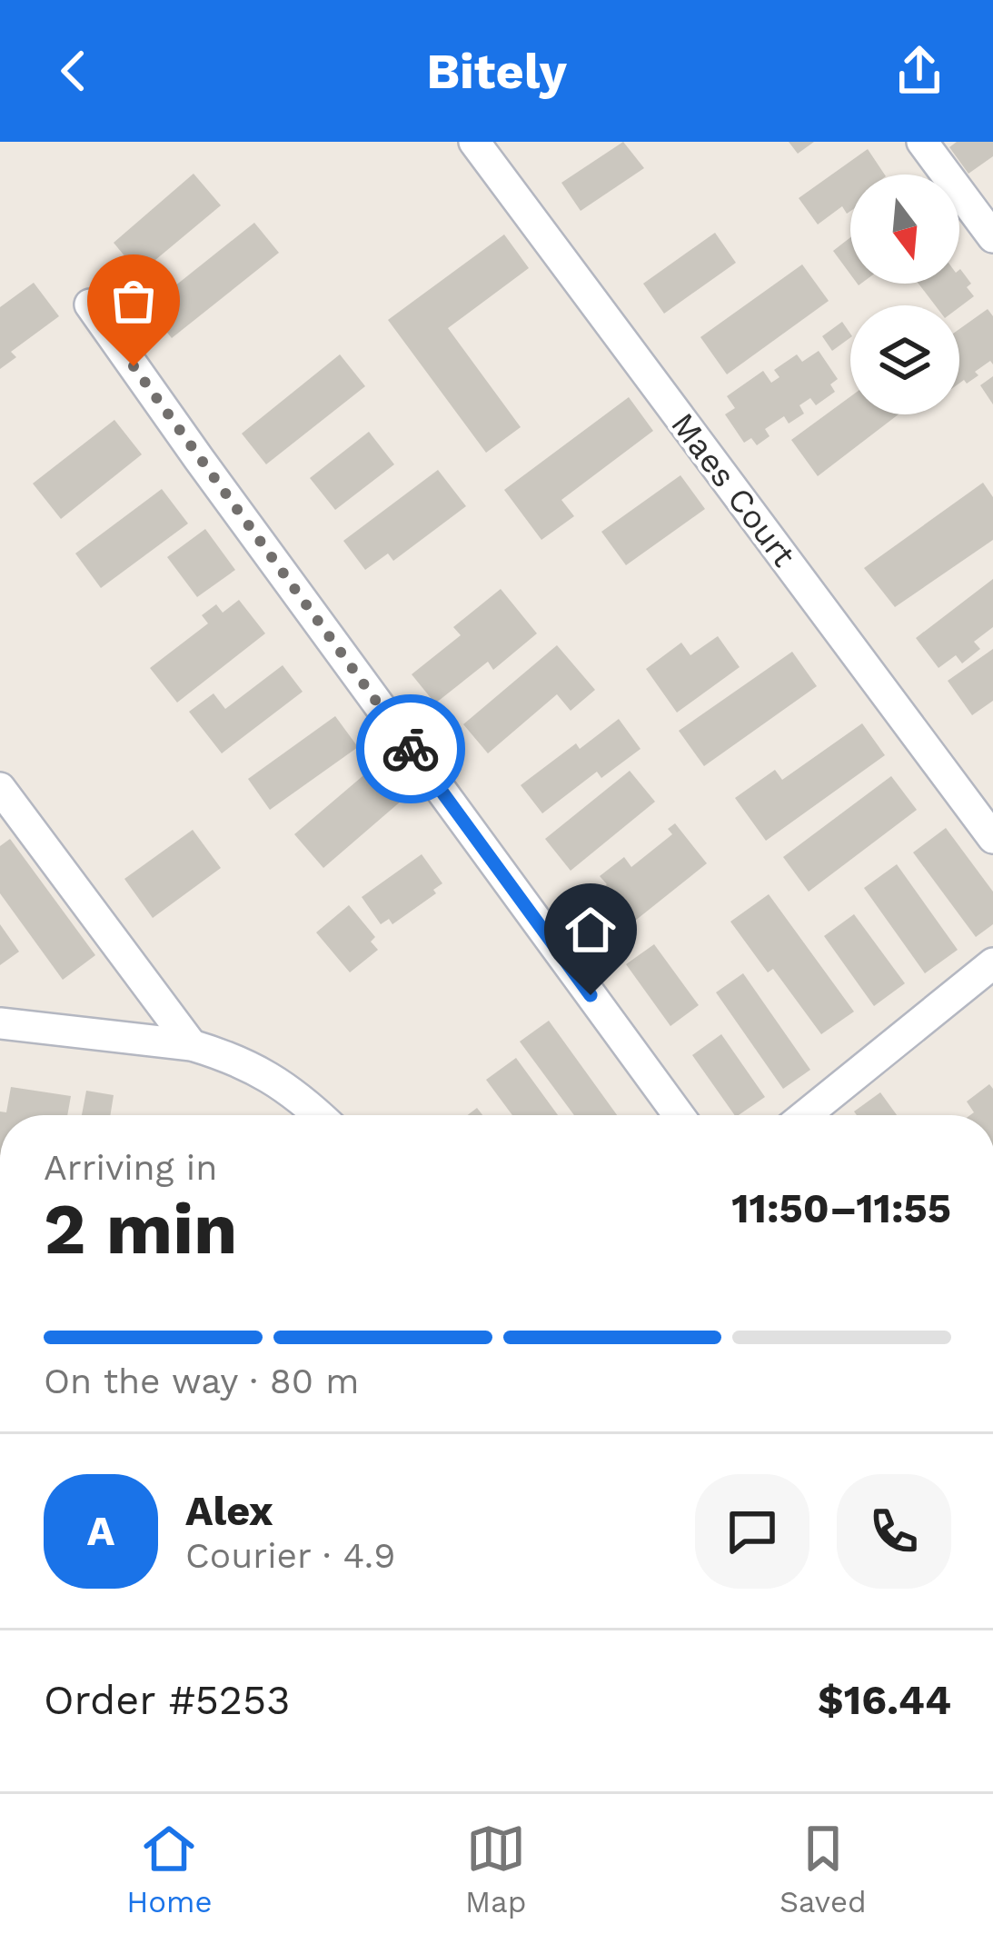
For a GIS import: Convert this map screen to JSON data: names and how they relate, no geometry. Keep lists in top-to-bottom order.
{
  "streets": {
    "street": ["Maes Court"]
  },
  "north": "bottom",
  "page": {
    "header": "Bitely",
    "heading": ["2 min", "Arriving in", "11:50–11:55"],
    "panel": [
      "Alex",
      "Courier · 4.9",
      "Order #5253",
      "$16.44"
    ],
    "bar": "On the way · 80 m",
    "round": "A",
    "tabs": ["Home", "Map", "Saved"]
  }
}
